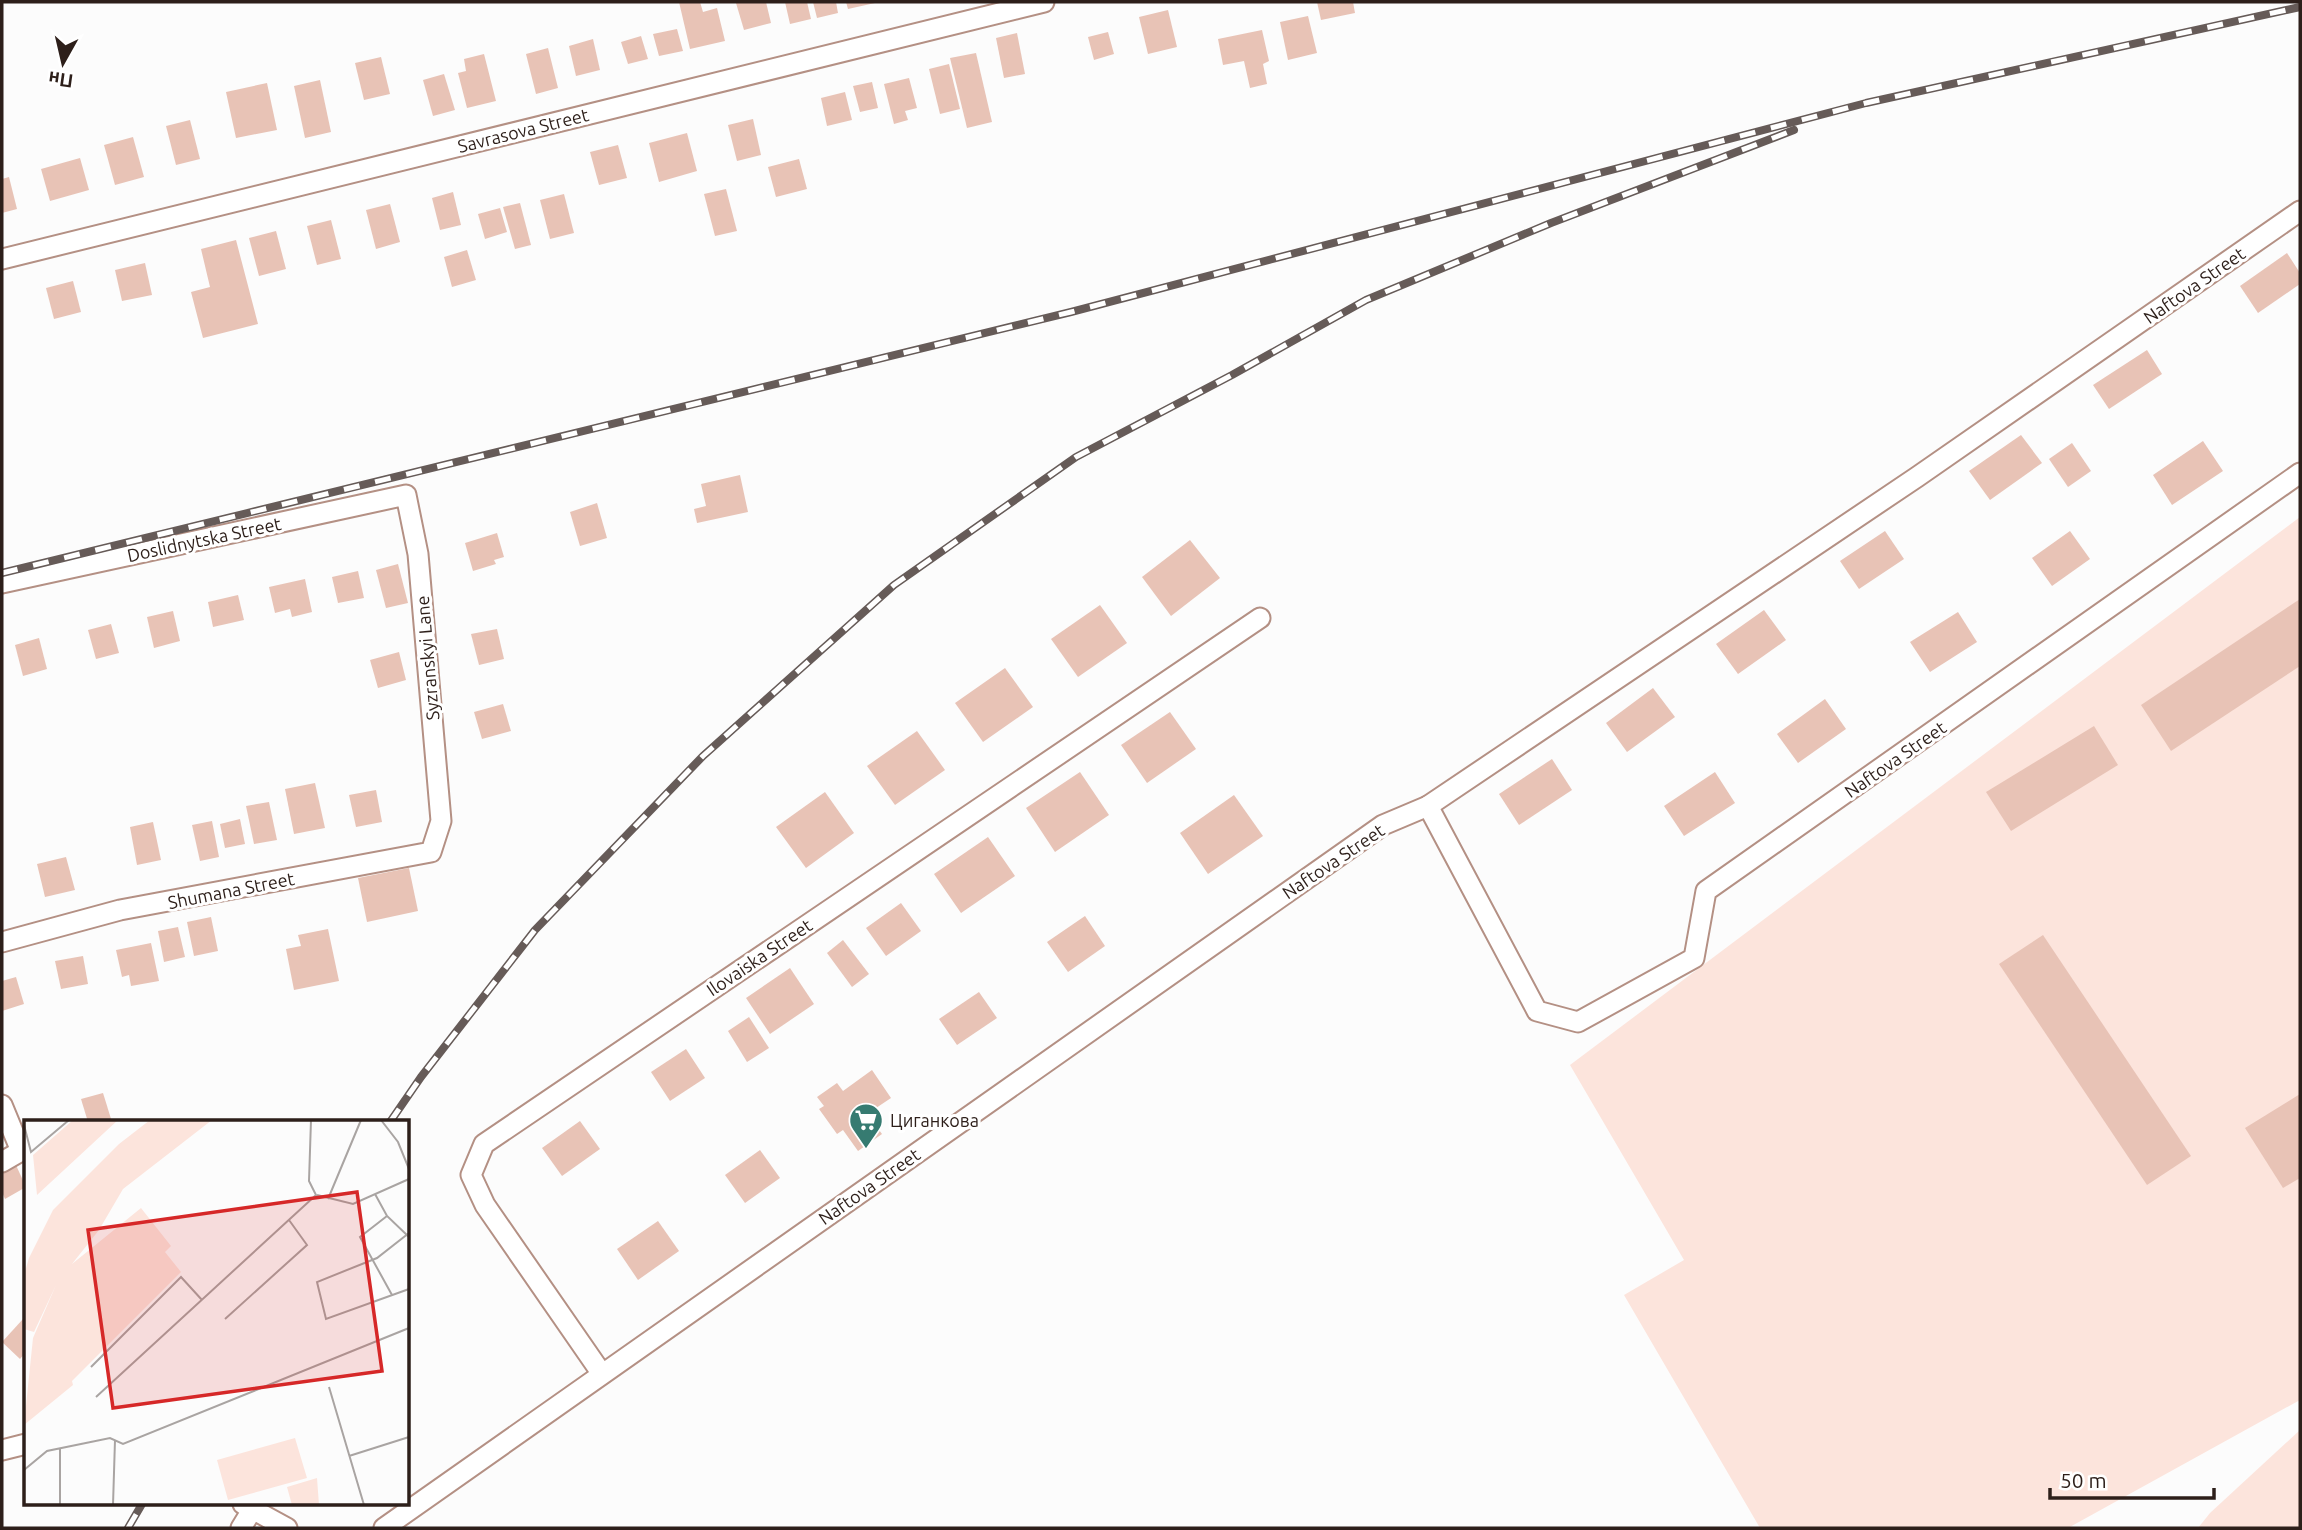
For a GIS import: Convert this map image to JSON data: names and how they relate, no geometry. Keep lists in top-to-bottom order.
{
  "streets": {
    "street": [
      "Savrasova Street",
      "Naftova Street",
      "Doslidnytska Street",
      "Syzranskyi Lane",
      "Shumana Street",
      "Ilovaiska Street"
    ]
  },
  "crossings": [
    ["Naftova Street", "Ilovaiska Street"],
    ["Doslidnytska Street", "Syzranskyi Lane"],
    ["Syzranskyi Lane", "Shumana Street"]
  ],
  "places": {
    "supermarket": ["Циганкова"]
  },
  "scale_bar": "50 m",
  "north": "bottom"
}
